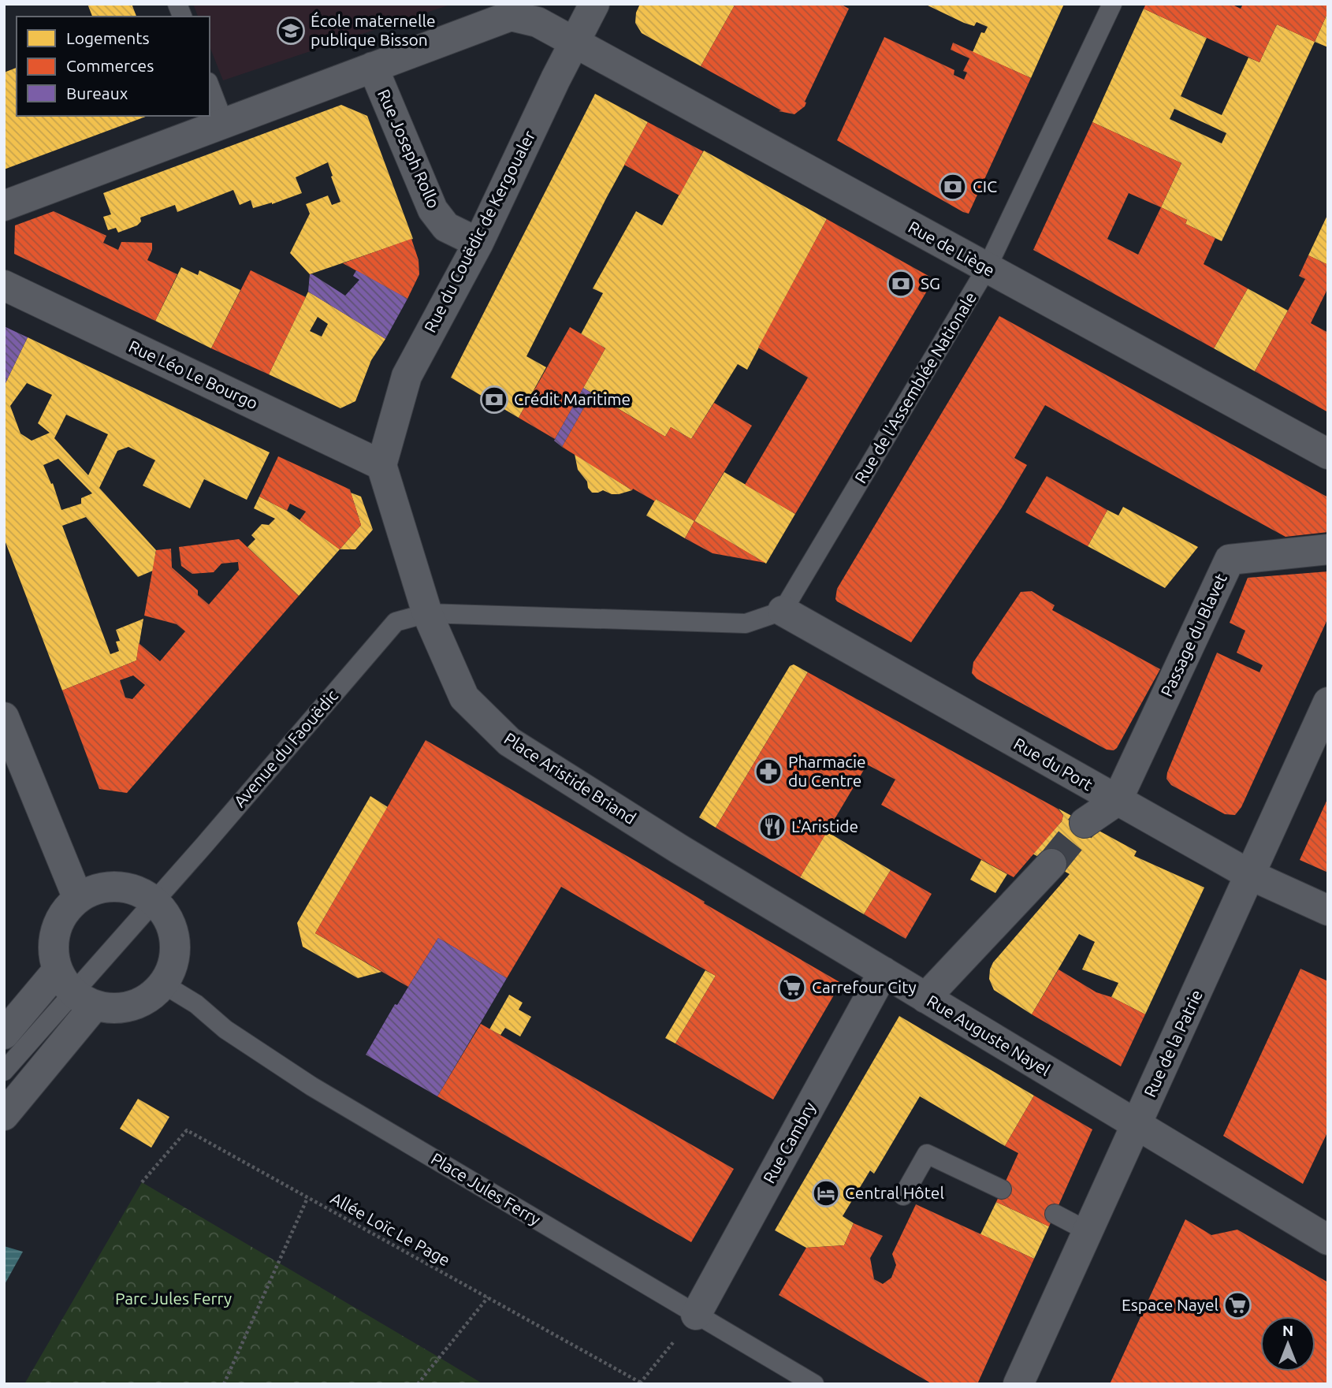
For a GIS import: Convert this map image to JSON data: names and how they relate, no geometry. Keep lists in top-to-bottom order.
{
  "streets": {
    "street": [
      "Rue Joseph Rollo",
      "Rue du Couëdic de Kergoualer",
      "Rue de Liège",
      "Rue Léo Le Bourgo",
      "Passage du Blavet",
      "Rue du Port",
      "Place Aristide Briand",
      "Rue Auguste Nayel",
      "Rue de la Patrie",
      "Rue Cambry"
    ],
    "lane": ["Rue de l'Assemblée Nationale", "Avenue du Faouëdic", "Place Jules Ferry"],
    "path": ["Allée Loïc Le Page"]
  },
  "crossings": [
    ["Rue Joseph Rollo", "Rue du Couëdic de Kergoualer"],
    ["Rue Joseph Rollo", "Rue de Liège"],
    ["Rue du Couëdic de Kergoualer", "Rue de Liège"],
    ["Rue du Couëdic de Kergoualer", "Rue Léo Le Bourgo"],
    ["Rue du Couëdic de Kergoualer", "Place Aristide Briand"],
    ["Rue de Liège", "Rue de l'Assemblée Nationale"],
    ["Rue Léo Le Bourgo", "Place Aristide Briand"],
    ["Rue de l'Assemblée Nationale", "Rue du Port"],
    ["Passage du Blavet", "Rue du Port"],
    ["Avenue du Faouëdic", "Place Aristide Briand"],
    ["Rue du Port", "Rue de la Patrie"],
    ["Place Aristide Briand", "Rue Auguste Nayel"],
    ["Rue Auguste Nayel", "Rue de la Patrie"],
    ["Rue Auguste Nayel", "Rue Cambry"],
    ["Rue Cambry", "Place Jules Ferry"]
  ],
  "parks": ["Parc Jules Ferry"],
  "places": {
    "school or university": ["École maternelle publique Bisson"],
    "bank": ["CIC", "SG", "Crédit Maritime"],
    "pharmacy": ["Pharmacie du Centre"],
    "restaurant": ["L'Aristide"],
    "supermarket": ["Carrefour City", "Espace Nayel"],
    "hotel": ["Central Hôtel"]
  },
  "legend": ["Logements", "Commerces", "Bureaux"],
  "north": "top"
}
